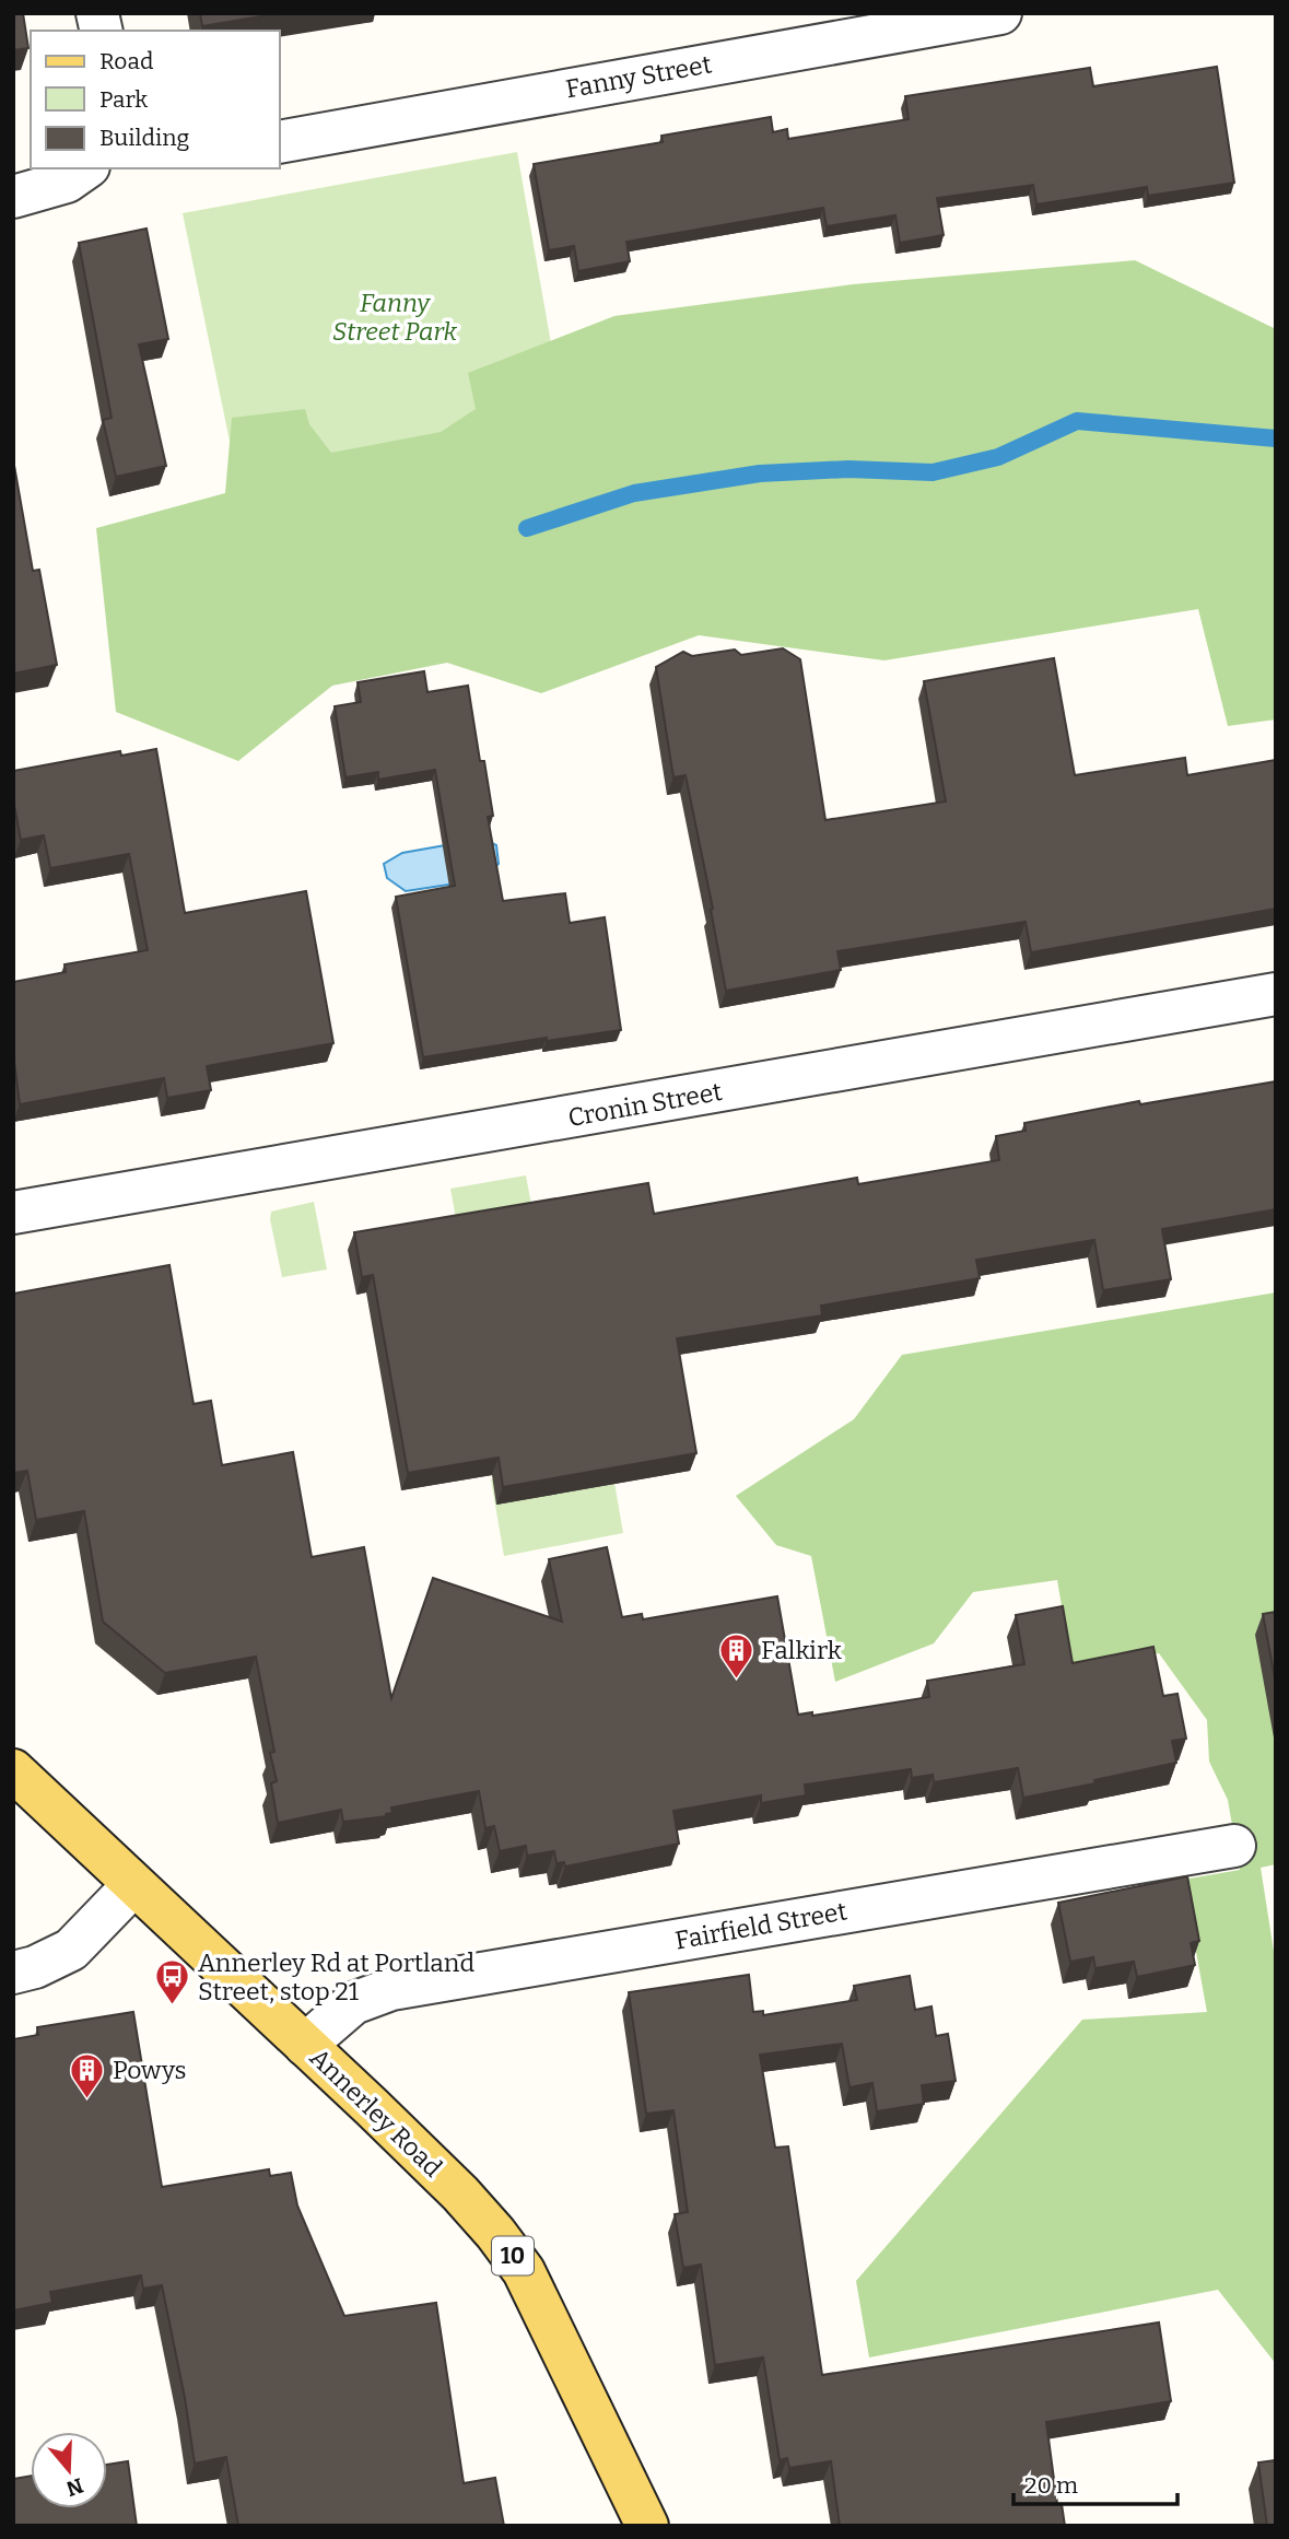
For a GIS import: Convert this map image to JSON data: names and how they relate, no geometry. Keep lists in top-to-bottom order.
{
  "streets": {
    "main road": ["Annerley Road", "10"],
    "street": ["Fanny Street", "Cronin Street", "Fairfield Street"]
  },
  "crossings": [
    ["Fairfield Street", "Annerley Road"]
  ],
  "parks": ["Fanny Street Park"],
  "places": {
    "building": ["Falkirk", "Powys"],
    "bus stop": ["Annerley Rd at Portland Street, stop 21"]
  },
  "legend": ["Road", "Park", "Building"],
  "scale_bar": "20 m",
  "north": "bottom"
}
